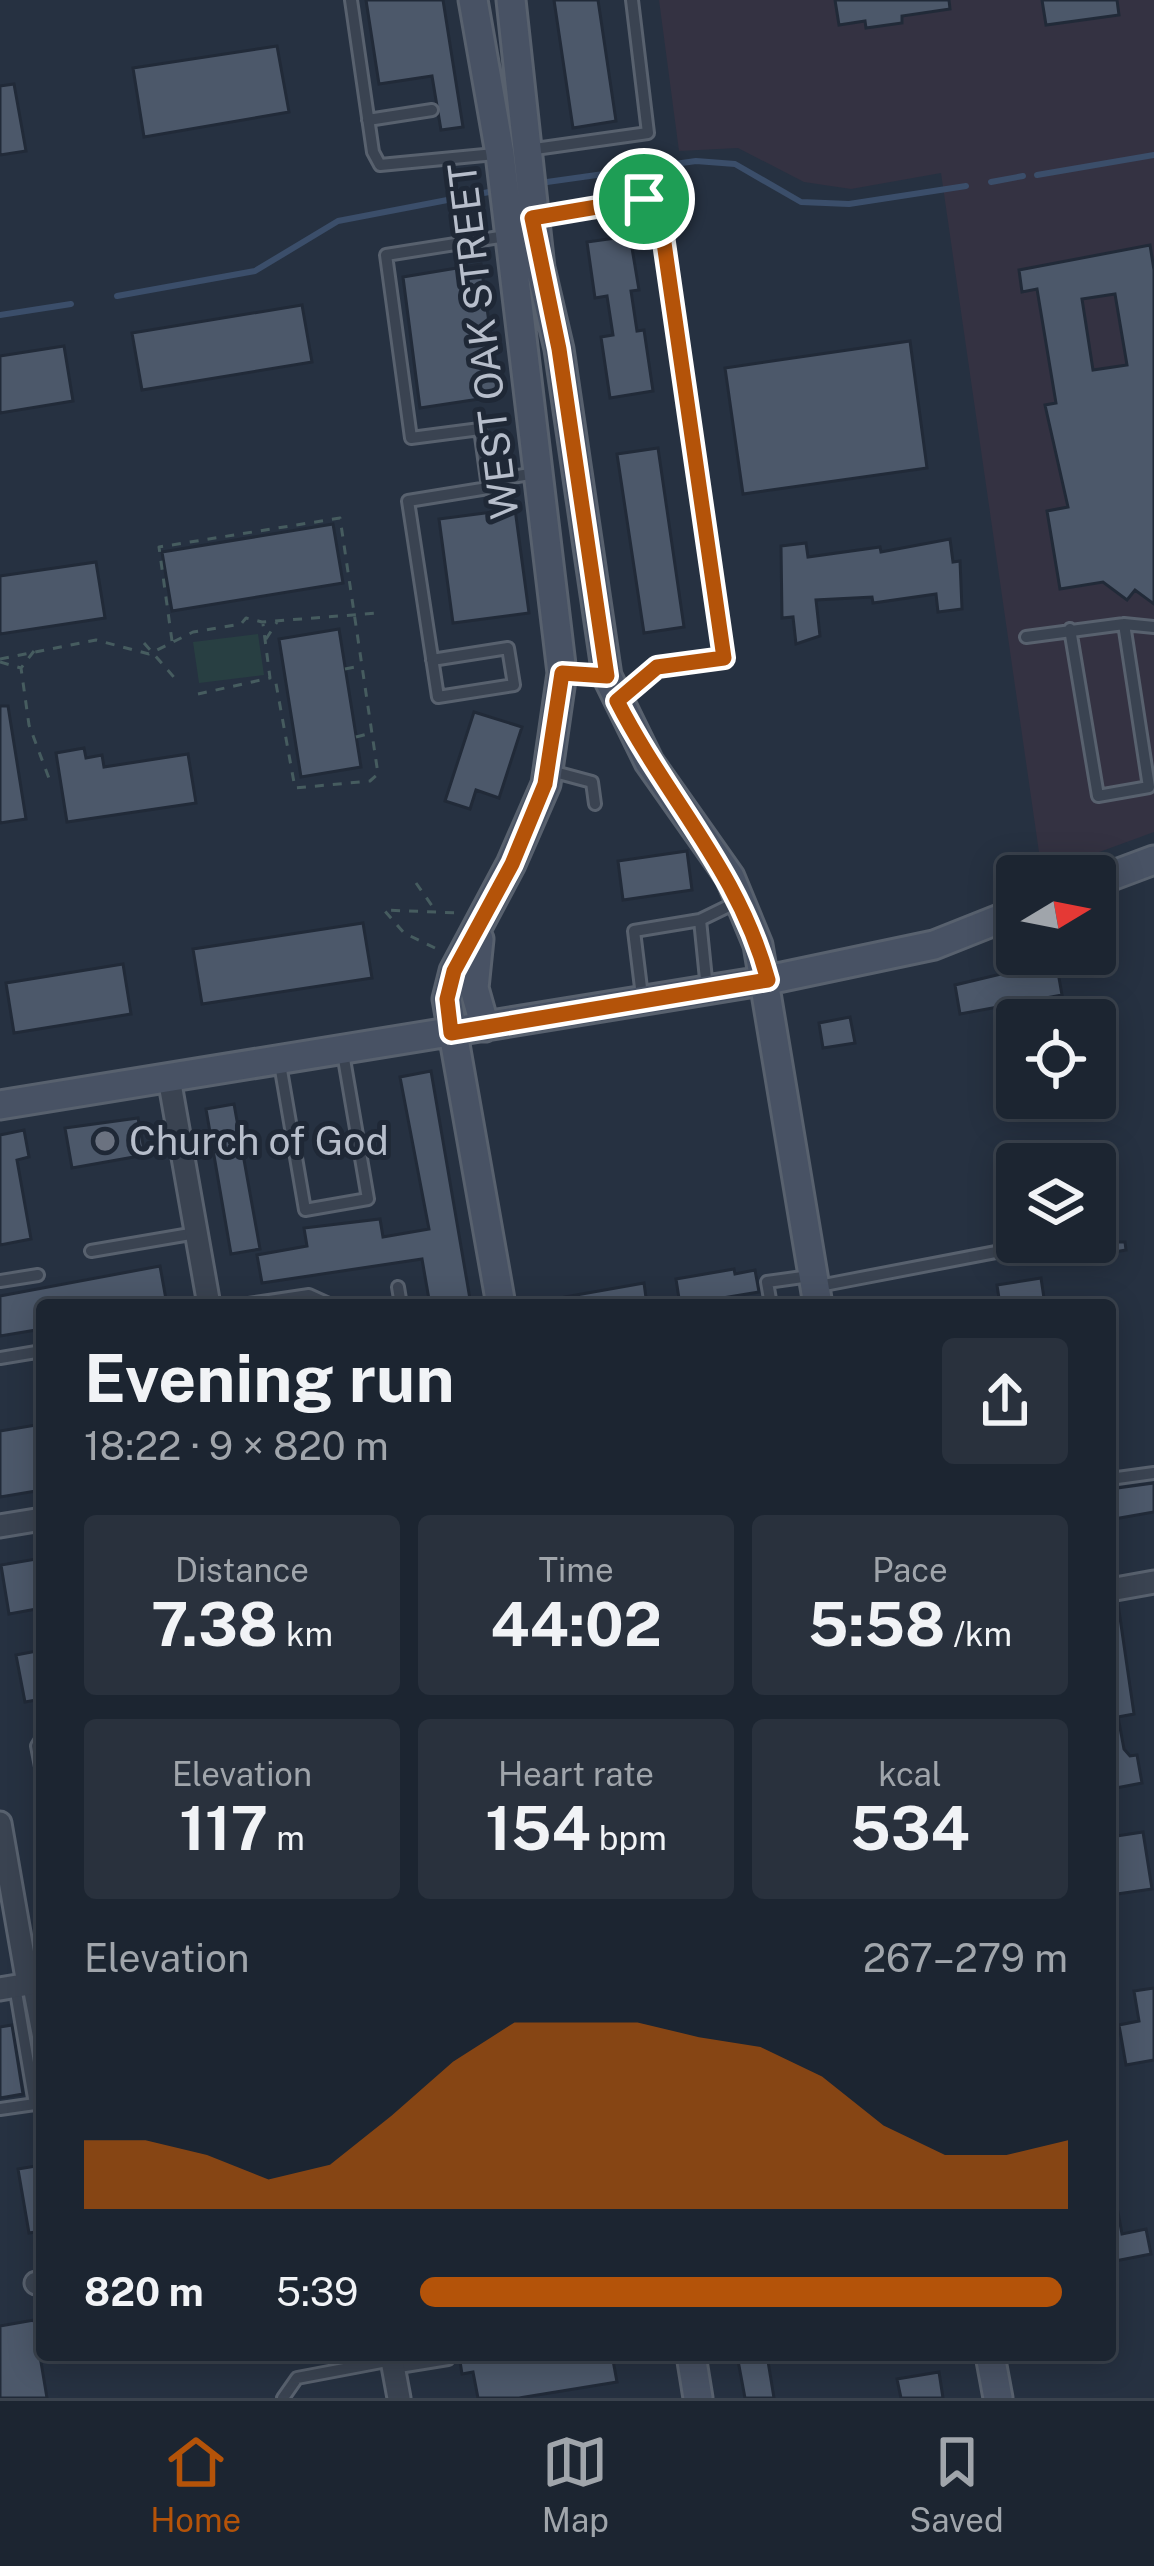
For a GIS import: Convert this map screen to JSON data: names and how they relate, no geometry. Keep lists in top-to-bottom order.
{
  "streets": {
    "main road": ["WEST OAK STREET"]
  },
  "places": ["Church of God"],
  "north": "right",
  "page": {
    "heading": ["Evening run", "18:22 · 9 × 820 m"],
    "stats": [
      ["Distance", "7.38 km"],
      ["Time", "44:02"],
      ["Pace", "5:58 /km"],
      ["Elevation", "117 m"],
      ["Heart rate", "154 bpm"],
      ["kcal", "534"]
    ],
    "chart": ["Elevation", "267–279 m"],
    "list": [
      {
        "name": "820 m",
        "note": "5:39"
      }
    ],
    "tabs": ["Home", "Map", "Saved"]
  }
}
